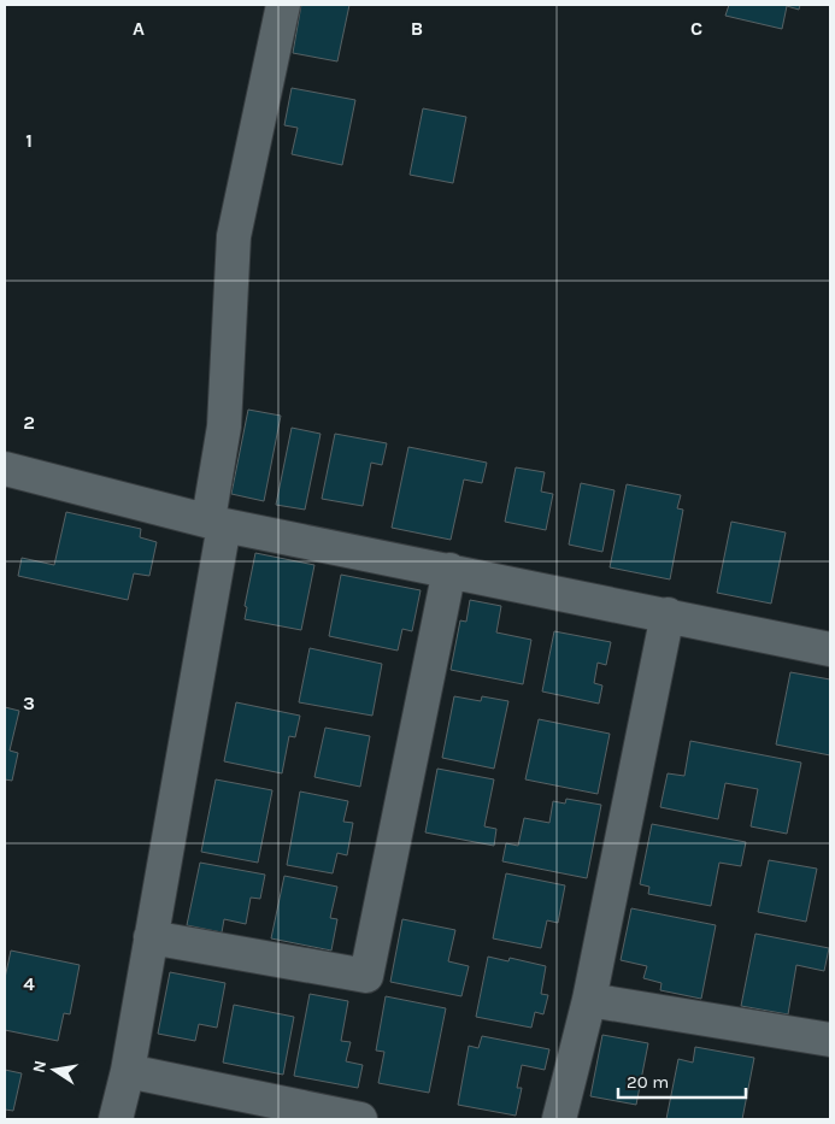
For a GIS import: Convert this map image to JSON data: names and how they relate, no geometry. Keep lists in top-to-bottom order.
{
  "scale_bar": "20 m",
  "north": "left",
  "grid": {
    "columns": ["A", "B", "C"],
    "rows": [
      "1",
      "2",
      "3",
      "4"
    ]
  }
}
